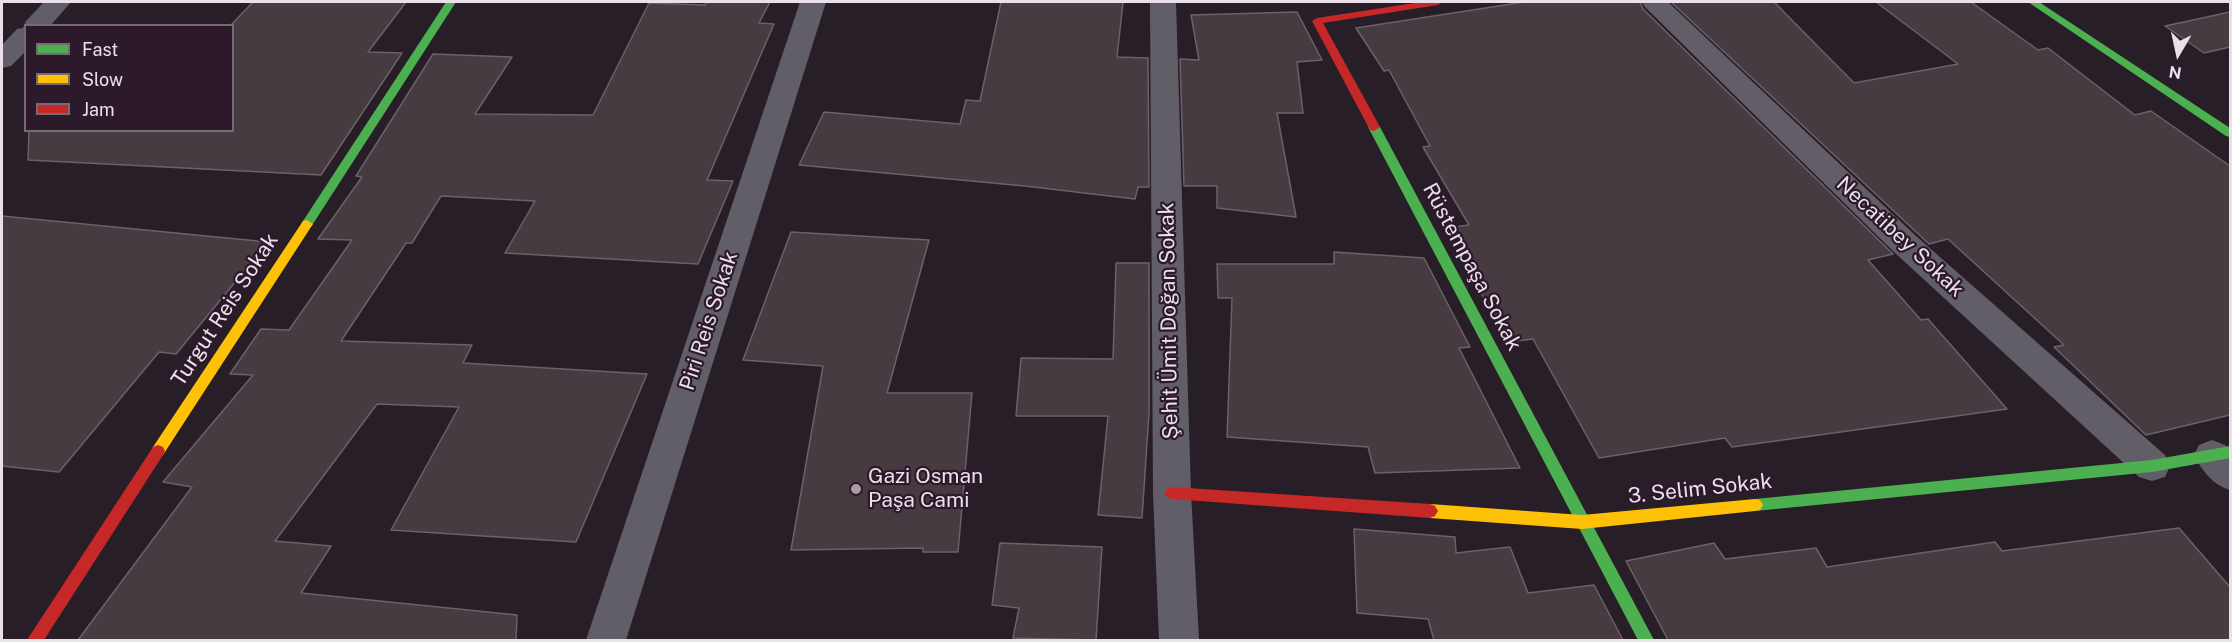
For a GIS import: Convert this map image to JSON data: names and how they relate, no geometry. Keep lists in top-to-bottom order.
{
  "streets": {
    "street": [
      "Necatibey Sokak",
      "Rüstempaşa Sokak",
      "Turgut Reis Sokak",
      "Piri Reis Sokak",
      "Şehit Ümit Doğan Sokak",
      "3. Selim Sokak"
    ]
  },
  "crossings": [
    ["Necatibey Sokak", "3. Selim Sokak"],
    ["Rüstempaşa Sokak", "3. Selim Sokak"],
    ["Şehit Ümit Doğan Sokak", "3. Selim Sokak"]
  ],
  "places": ["Gazi Osman Paşa Cami"],
  "legend": ["Fast", "Slow", "Jam"],
  "north": "bottom"
}
